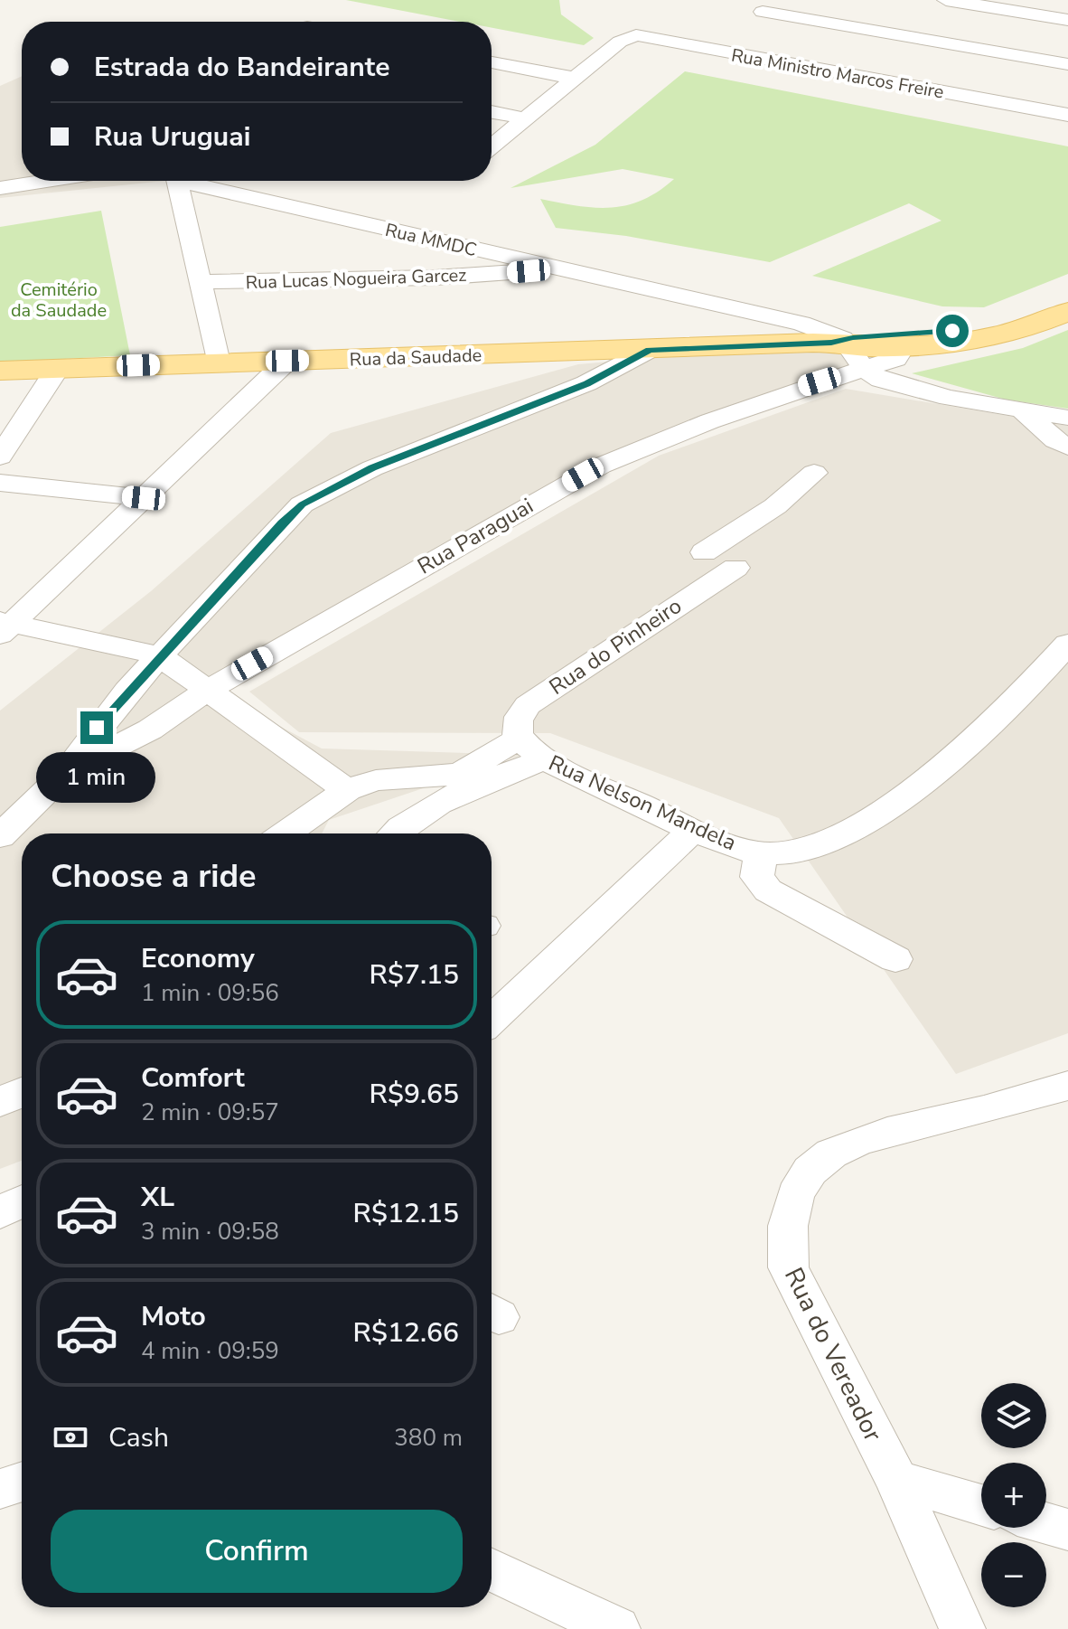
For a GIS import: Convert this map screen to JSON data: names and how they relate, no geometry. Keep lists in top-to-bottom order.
{
  "streets": {
    "main road": ["Rua da Saudade"],
    "street": [
      "Rua Ministro Marcos Freire",
      "Rua MMDC",
      "Rua Lucas Nogueira Garcez",
      "Rua Paraguai",
      "Rua do Pinheiro",
      "Rua Nelson Mandela",
      "Rua do Vereador"
    ]
  },
  "crossings": [
    ["Rua MMDC", "Rua Lucas Nogueira Garcez"],
    ["Rua MMDC", "Rua da Saudade"],
    ["Rua MMDC", "Rua Paraguai"],
    ["Rua da Saudade", "Rua Paraguai"],
    ["Rua do Pinheiro", "Rua Nelson Mandela"]
  ],
  "parks": ["Cemitério da Saudade"],
  "page": {
    "banner": ["Estrada do Bandeirante", "Rua Uruguai"],
    "bubble": "1 min",
    "heading": "Choose a ride",
    "list": [
      {
        "name": "Economy",
        "note": "1 min · 09:56",
        "value": "R$7.15"
      },
      {
        "name": "Comfort",
        "note": "2 min · 09:57",
        "value": "R$9.65"
      },
      {
        "name": "XL",
        "note": "3 min · 09:58",
        "value": "R$12.15"
      },
      {
        "name": "Moto",
        "note": "4 min · 09:59",
        "value": "R$12.66"
      }
    ],
    "map_buttons": ["+", "−"],
    "pay": ["Cash", "380 m"],
    "buttons": "Confirm"
  }
}
